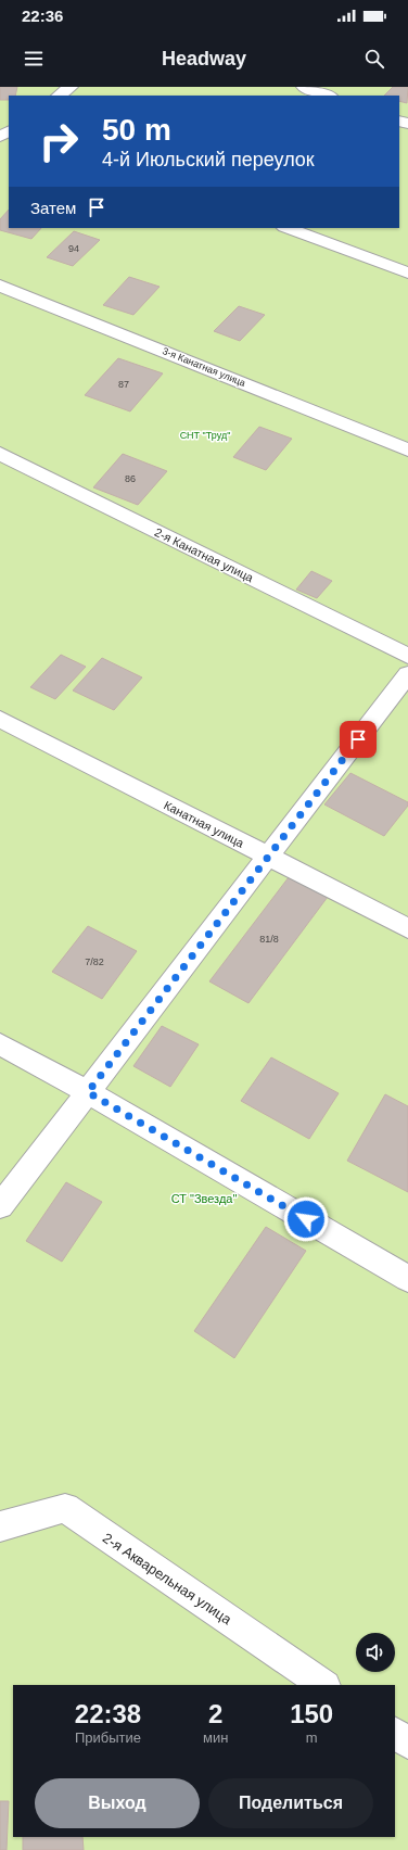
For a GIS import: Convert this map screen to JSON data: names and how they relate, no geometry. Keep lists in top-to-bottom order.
{
  "streets": {
    "lane": [
      "3-я Канатная улица",
      "2-я Канатная улица",
      "Канатная улица",
      "2-я Акварельная улица"
    ]
  },
  "parks": ["СНТ \"Труд\"", "СТ \"Звезда\""],
  "house_numbers": [
    "94",
    "87",
    "86",
    "81/8",
    "7/82"
  ],
  "page": {
    "status": "22:36",
    "header": "Headway",
    "turn": ["50 m", "4-й Июльский переулок"],
    "then": "Затем",
    "eta": [
      "22:38",
      "Прибытие",
      "2",
      "мин",
      "150",
      "m"
    ],
    "buttons": ["Выход", "Поделиться"]
  }
}
